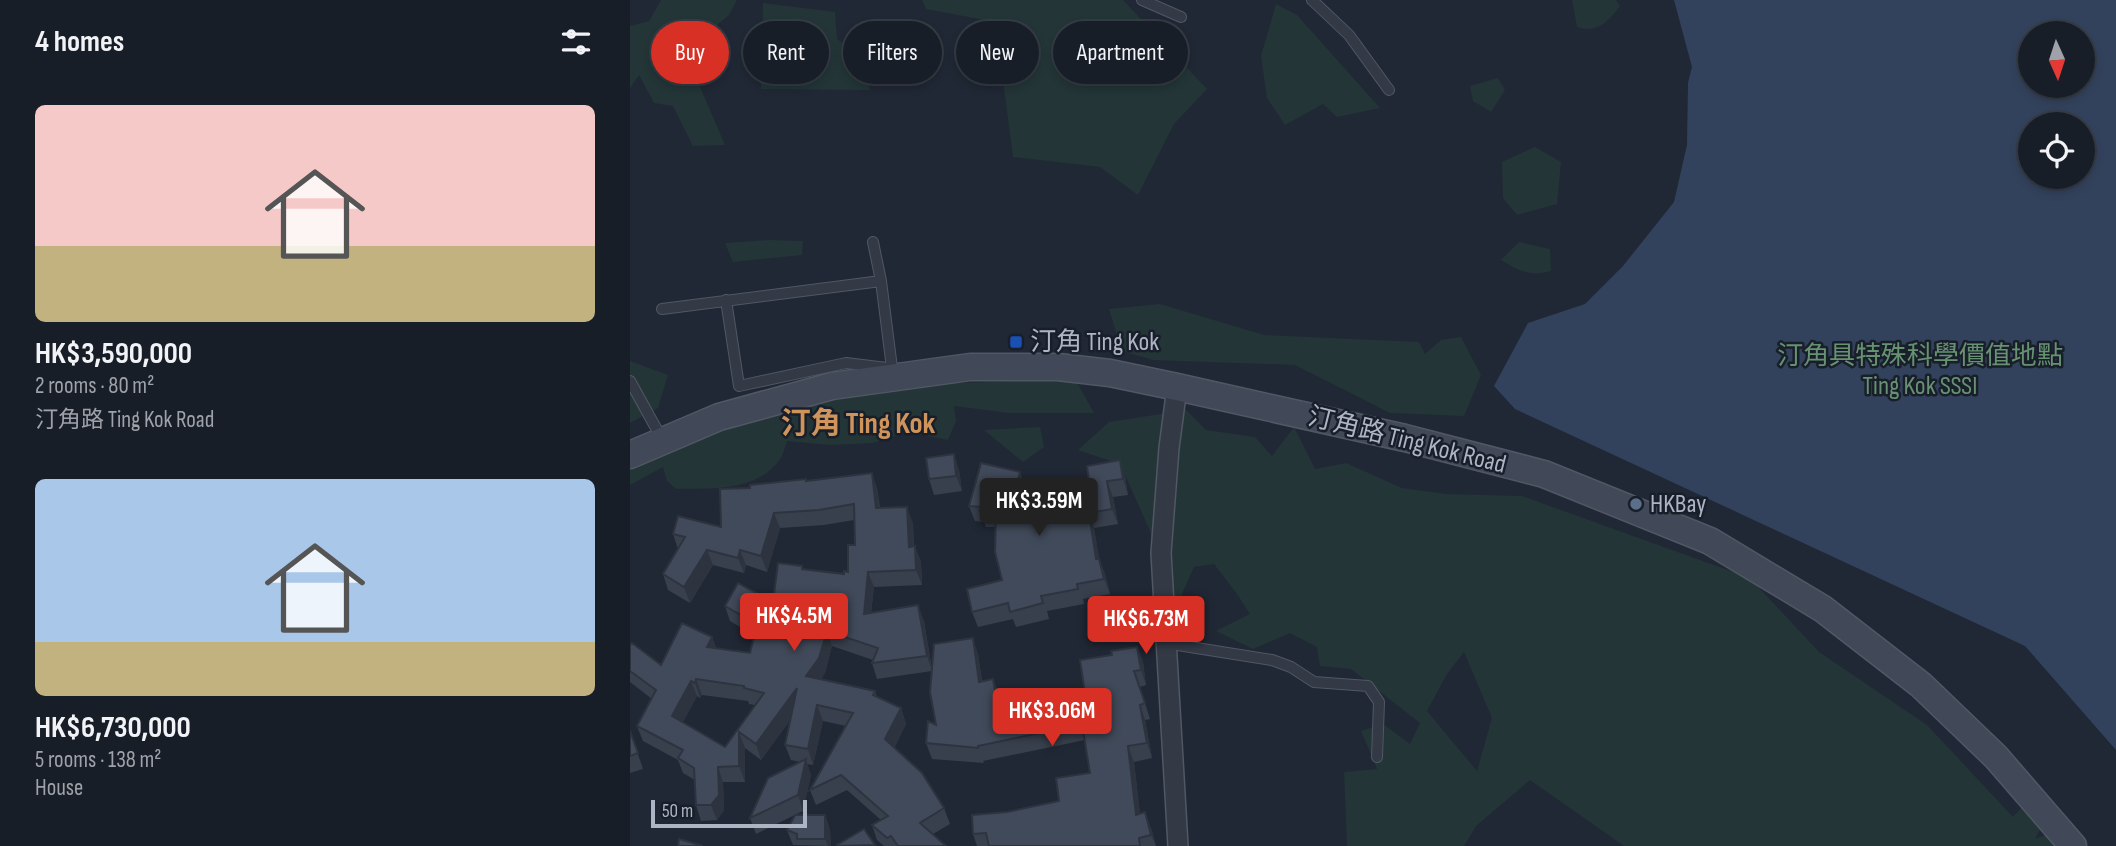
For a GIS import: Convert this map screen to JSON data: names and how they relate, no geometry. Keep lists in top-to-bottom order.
{
  "streets": {
    "main road": ["汀角路 Ting Kok Road"]
  },
  "districts": ["汀角 Ting Kok"],
  "parks": ["汀角具特殊科學價值地點 Ting Kok SSSI"],
  "places": {
    "transit": ["汀角 Ting Kok"],
    "other": ["HKBay"]
  },
  "scale_bar": "50 m",
  "north": "bottom",
  "page": {
    "heading": "4 homes",
    "chip": [
      "Buy",
      "Rent",
      "Filters",
      "New",
      "Apartment"
    ],
    "list": [
      {
        "name": "HK$3,590,000",
        "note": "2 rooms · 80 m² · 汀角路 Ting Kok Road"
      },
      {
        "name": "HK$6,730,000",
        "note": "5 rooms · 138 m² · House"
      }
    ],
    "price": [
      "HK$3.59M",
      "HK$4.5M",
      "HK$6.73M",
      "HK$3.06M"
    ],
    "scale": "50 m"
  }
}
